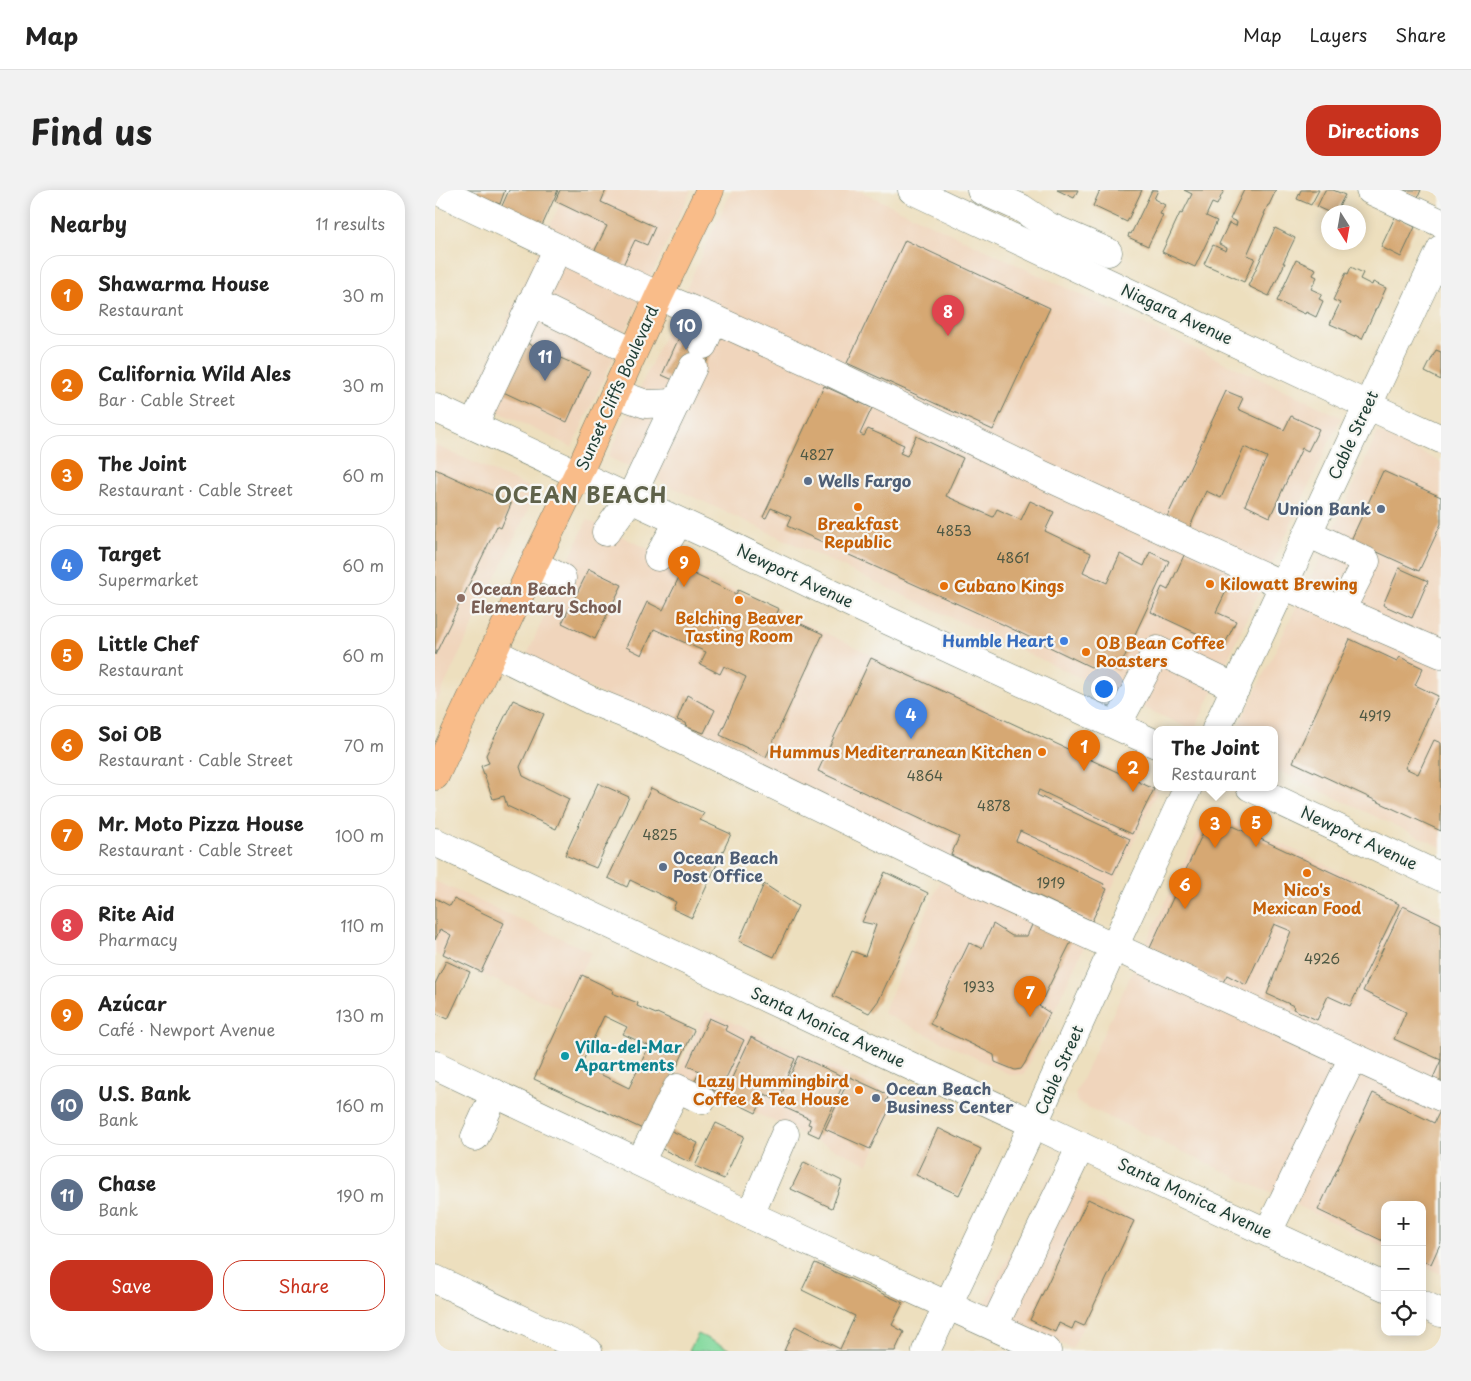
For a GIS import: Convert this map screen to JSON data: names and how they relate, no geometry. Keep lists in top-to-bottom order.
{
  "streets": {
    "main road": ["Sunset Cliffs Boulevard"],
    "street": [
      "Niagara Avenue",
      "Cable Street",
      "Newport Avenue",
      "Santa Monica Avenue"
    ]
  },
  "crossings": [
    ["Niagara Avenue", "Cable Street"],
    ["Sunset Cliffs Boulevard", "Newport Avenue"],
    ["Cable Street", "Santa Monica Avenue"]
  ],
  "districts": ["OCEAN BEACH"],
  "places": [
    "Wells Fargo",
    "Breakfast Republic",
    "Union Bank",
    "Kilowatt Brewing",
    "Cubano Kings",
    "Ocean Beach Elementary School",
    "Belching Beaver Tasting Room",
    "Humble Heart",
    "OB Bean Coffee Roasters",
    "Hummus Mediterranean Kitchen",
    "Ocean Beach Post Office",
    "Nico's Mexican Food",
    "Villa-del-Mar Apartments",
    "Lazy Hummingbird Coffee & Tea House",
    "Ocean Beach Business Center"
  ],
  "house_numbers": [
    "4827",
    "4853",
    "4861",
    "4919",
    "4864",
    "4878",
    "4825",
    "1919",
    "4926",
    "1933"
  ],
  "north": "bottom",
  "page": {
    "header": "Map",
    "nav": ["Map", "Layers", "Share"],
    "title": "Find us",
    "buttons": [
      "Directions",
      ["Save", "Share"]
    ],
    "heading": ["Nearby", "11 results"],
    "list": [
      {
        "mark": "1",
        "name": "Shawarma House",
        "note": "Restaurant",
        "value": "30 m"
      },
      {
        "mark": "2",
        "name": "California Wild Ales",
        "note": "Bar · Cable Street",
        "value": "30 m"
      },
      {
        "mark": "3",
        "name": "The Joint",
        "note": "Restaurant · Cable Street",
        "value": "60 m"
      },
      {
        "mark": "4",
        "name": "Target",
        "note": "Supermarket",
        "value": "60 m"
      },
      {
        "mark": "5",
        "name": "Little Chef",
        "note": "Restaurant",
        "value": "60 m"
      },
      {
        "mark": "6",
        "name": "Soi OB",
        "note": "Restaurant · Cable Street",
        "value": "70 m"
      },
      {
        "mark": "7",
        "name": "Mr. Moto Pizza House",
        "note": "Restaurant · Cable Street",
        "value": "100 m"
      },
      {
        "mark": "8",
        "name": "Rite Aid",
        "note": "Pharmacy",
        "value": "110 m"
      },
      {
        "mark": "9",
        "name": "Azúcar",
        "note": "Café · Newport Avenue",
        "value": "130 m"
      },
      {
        "mark": "10",
        "name": "U.S. Bank",
        "note": "Bank",
        "value": "160 m"
      },
      {
        "mark": "11",
        "name": "Chase",
        "note": "Bank",
        "value": "190 m"
      }
    ],
    "pins": [
      "8",
      "10",
      "11",
      "9",
      "4",
      "1",
      "2",
      "5",
      "3",
      "6",
      "7"
    ],
    "popup": ["The Joint", "Restaurant"],
    "map_buttons": ["+", "−"]
  }
}
